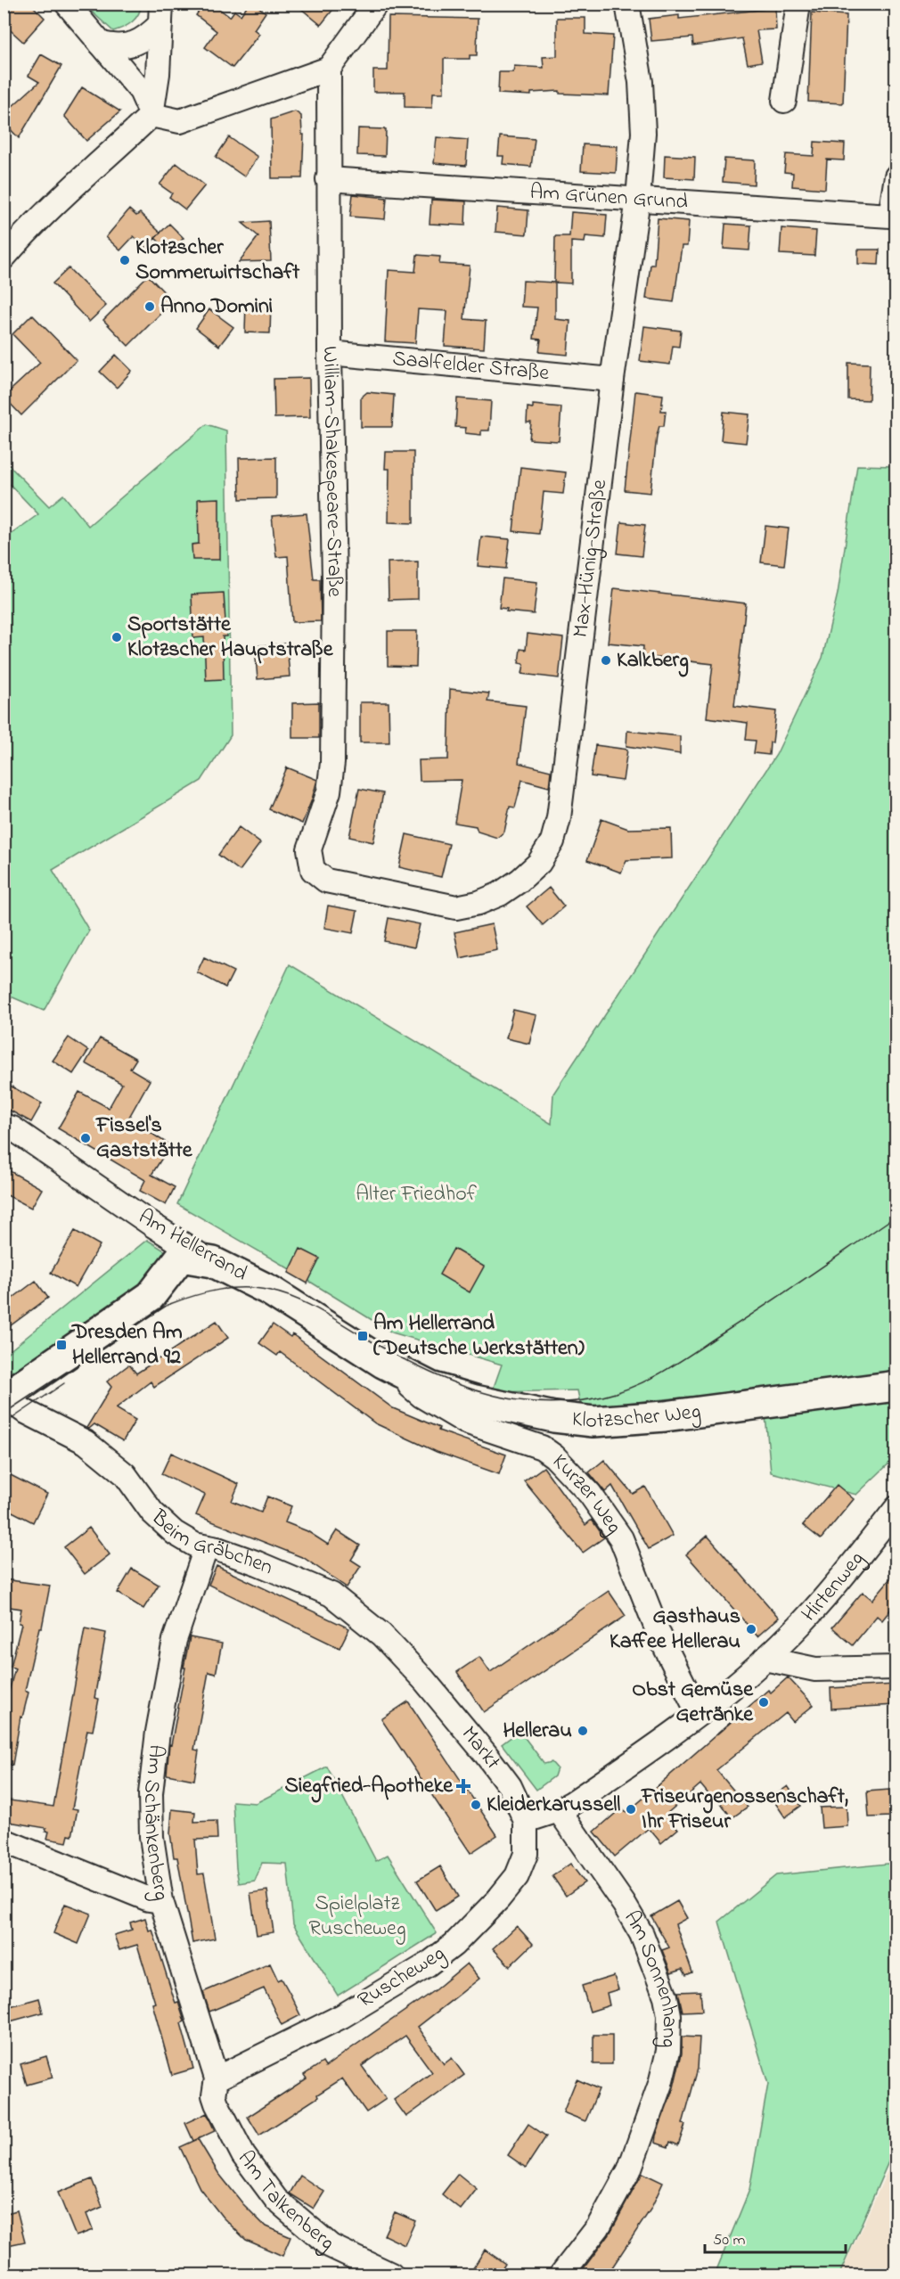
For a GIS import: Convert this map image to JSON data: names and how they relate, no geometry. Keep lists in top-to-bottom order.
{
  "streets": {
    "street": [
      "Am Grünen Grund",
      "Saalfelder Straße",
      "William-Shakespeare-Straße",
      "Max-Hünig-Straße",
      "Am Hellerrand",
      "Klotzscher Weg",
      "Kurzer Weg",
      "Beim Gräbchen",
      "Hirtenweg",
      "Markt",
      "Am Schänkenberg",
      "Ruscheweg",
      "Am Sonnenhang",
      "Am Talkenberg"
    ]
  },
  "crossings": [
    ["Am Grünen Grund", "William-Shakespeare-Straße"],
    ["Am Grünen Grund", "Max-Hünig-Straße"],
    ["Saalfelder Straße", "William-Shakespeare-Straße"],
    ["Saalfelder Straße", "Max-Hünig-Straße"],
    ["William-Shakespeare-Straße", "Max-Hünig-Straße"],
    ["Am Hellerrand", "Klotzscher Weg"],
    ["Am Hellerrand", "Kurzer Weg"],
    ["Klotzscher Weg", "Kurzer Weg"],
    ["Beim Gräbchen", "Markt"],
    ["Beim Gräbchen", "Am Schänkenberg"],
    ["Markt", "Ruscheweg"],
    ["Am Schänkenberg", "Ruscheweg"],
    ["Am Schänkenberg", "Am Talkenberg"],
    ["Ruscheweg", "Am Talkenberg"]
  ],
  "parks": ["Alter Friedhof", "Spielplatz Ruscheweg"],
  "places": {
    "other": [
      "Klotzscher Sommerwirtschaft",
      "Anno Domini",
      "Sportstätte Klotzscher Hauptstraße",
      "Kalkberg",
      "Fissel's Gaststätte",
      "Gasthaus Kaffee Hellerau",
      "Obst Gemüse Getränke",
      "Hellerau",
      "Kleiderkarussell",
      "Friseurgenossenschaft, Ihr Friseur"
    ],
    "transit": ["Am Hellerrand (Deutsche Werkstätten)", "Dresden Am Hellerrand 92"],
    "health": ["Siegfried-Apotheke"]
  },
  "scale_bar": "50 m"
}
